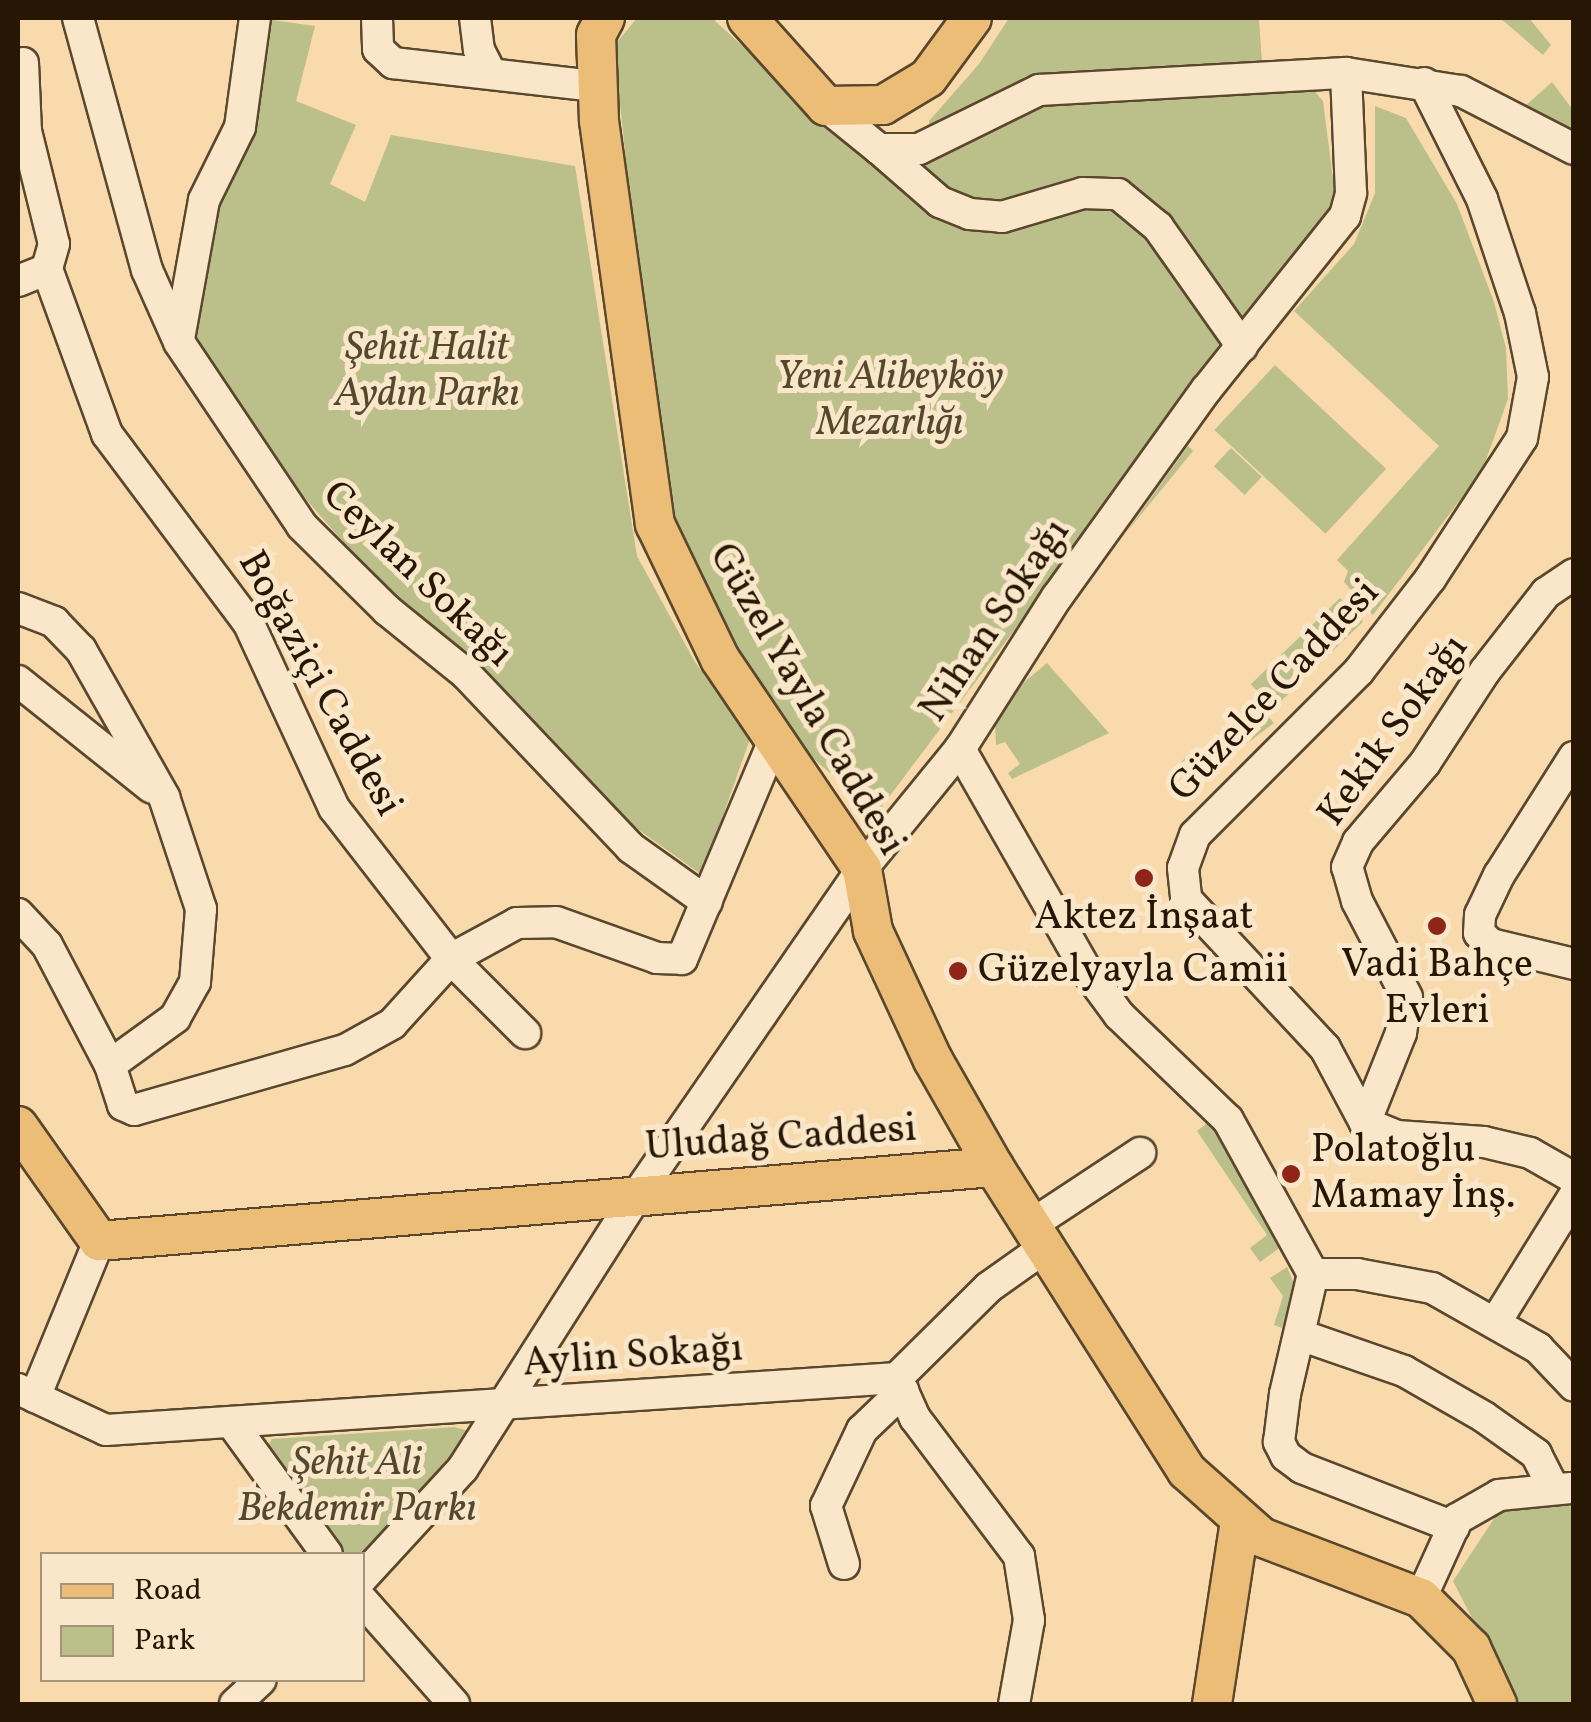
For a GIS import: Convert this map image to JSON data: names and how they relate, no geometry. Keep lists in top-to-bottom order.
{
  "streets": {
    "main road": ["Güzel Yayla Caddesi", "Uludağ Caddesi"],
    "street": [
      "Ceylan Sokağı",
      "Nihan Sokağı",
      "Boğaziçi Caddesi",
      "Güzelce Caddesi",
      "Kekik Sokağı",
      "Aylin Sokağı"
    ]
  },
  "crossings": [
    ["Nihan Sokağı", "Güzel Yayla Caddesi"],
    ["Nihan Sokağı", "Uludağ Caddesi"],
    ["Nihan Sokağı", "Aylin Sokağı"],
    ["Güzelce Caddesi", "Kekik Sokağı"],
    ["Güzel Yayla Caddesi", "Uludağ Caddesi"]
  ],
  "parks": ["Şehit Halit Aydın Parkı", "Yeni Alibeyköy Mezarlığı", "Şehit Ali Bekdemir Parkı"],
  "places": [
    "Aktez İnşaat",
    "Vadi Bahçe Evleri",
    "Güzelyayla Camii",
    "Polatoğlu Mamay İnş."
  ],
  "legend": ["Road", "Park"]
}
